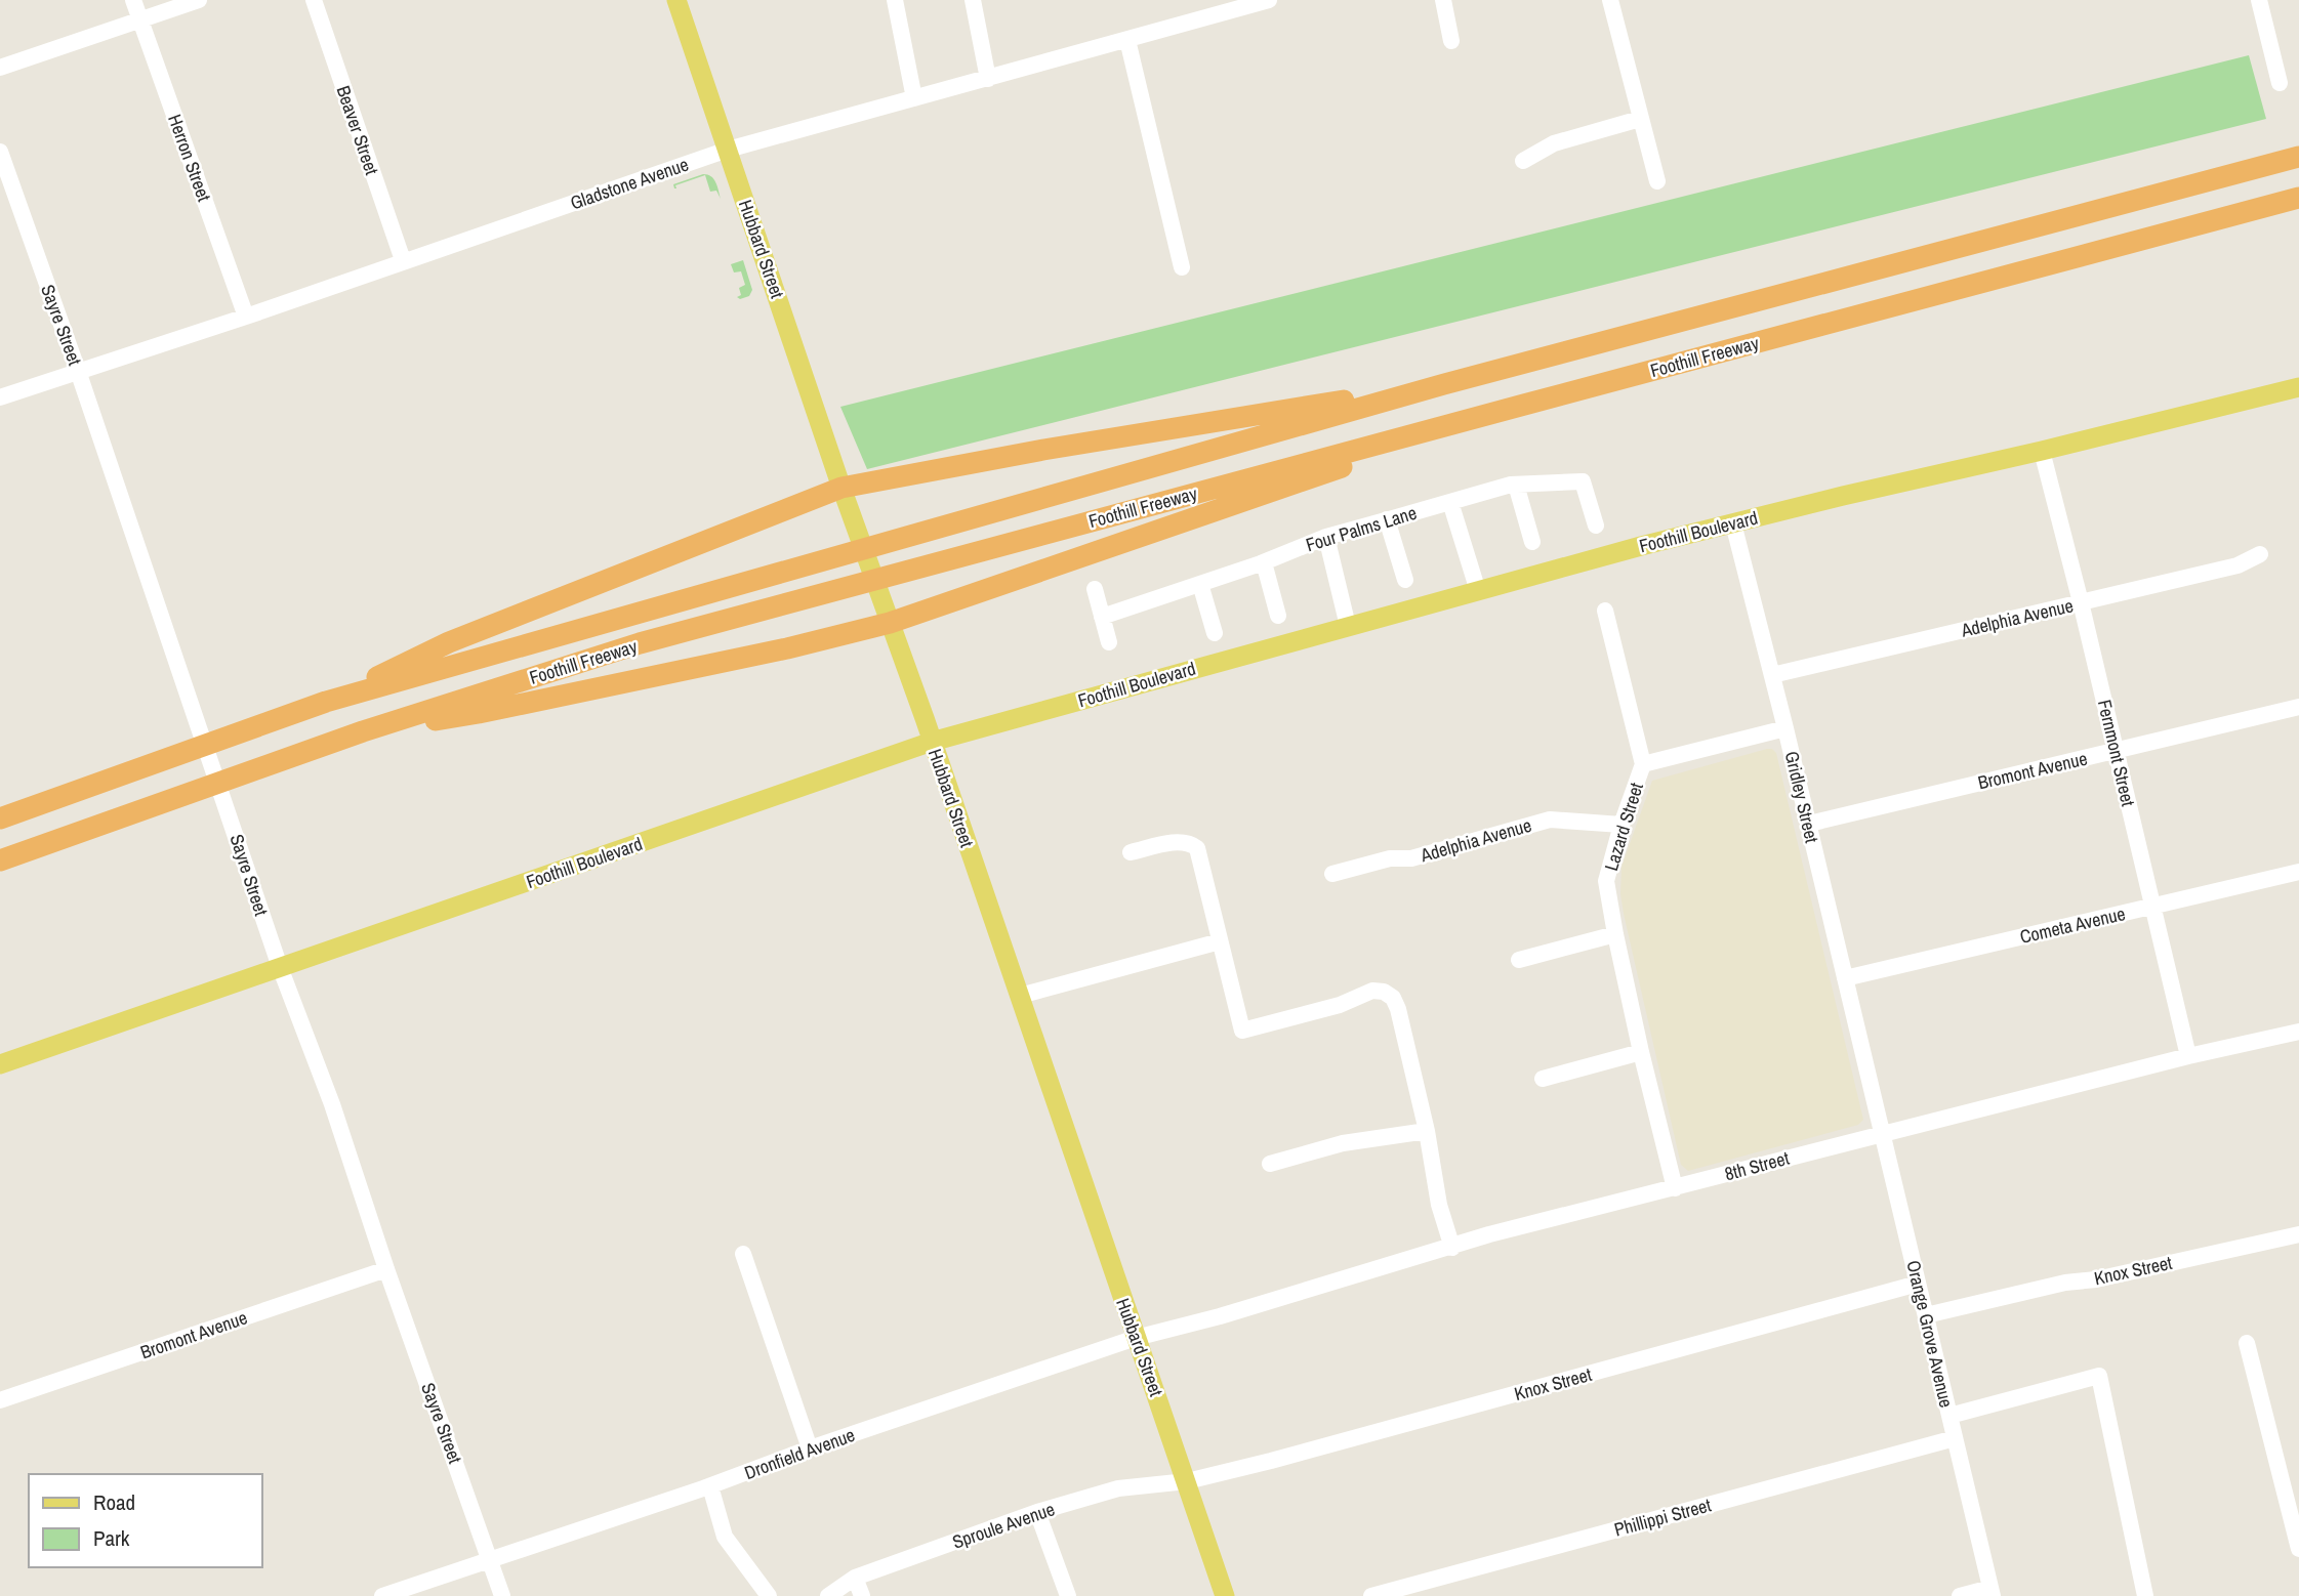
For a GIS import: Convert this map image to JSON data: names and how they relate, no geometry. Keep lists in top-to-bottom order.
{
  "streets": {
    "highway": ["Foothill Freeway"],
    "main road": ["Hubbard Street", "Foothill Boulevard"],
    "street": [
      "Beaver Street",
      "Herron Street",
      "Gladstone Avenue",
      "Sayre Street",
      "Four Palms Lane",
      "Adelphia Avenue",
      "Fernmont Street",
      "Bromont Avenue",
      "Gridley Street",
      "Lazard Street",
      "Cometa Avenue",
      "8th Street",
      "Knox Street",
      "Orange Grove Avenue",
      "Dronfield Avenue",
      "Phillippi Street",
      "Sproule Avenue"
    ]
  },
  "crossings": [
    ["Beaver Street", "Gladstone Avenue"],
    ["Herron Street", "Gladstone Avenue"],
    ["Gladstone Avenue", "Hubbard Street"],
    ["Gladstone Avenue", "Sayre Street"],
    ["Hubbard Street", "Foothill Boulevard"],
    ["Hubbard Street", "Knox Street"],
    ["Hubbard Street", "Dronfield Avenue"],
    ["Hubbard Street", "Sproule Avenue"],
    ["Sayre Street", "Foothill Boulevard"],
    ["Sayre Street", "Bromont Avenue"],
    ["Sayre Street", "Dronfield Avenue"],
    ["Foothill Boulevard", "Fernmont Street"],
    ["Foothill Boulevard", "Gridley Street"],
    ["Adelphia Avenue", "Fernmont Street"],
    ["Adelphia Avenue", "Gridley Street"],
    ["Adelphia Avenue", "Lazard Street"],
    ["Fernmont Street", "Bromont Avenue"],
    ["Fernmont Street", "Cometa Avenue"],
    ["Fernmont Street", "8th Street"],
    ["Bromont Avenue", "Gridley Street"],
    ["Gridley Street", "Cometa Avenue"],
    ["Gridley Street", "Orange Grove Avenue"],
    ["Lazard Street", "8th Street"],
    ["8th Street", "Orange Grove Avenue"],
    ["8th Street", "Dronfield Avenue"],
    ["Knox Street", "Orange Grove Avenue"],
    ["Knox Street", "Sproule Avenue"],
    ["Orange Grove Avenue", "Phillippi Street"]
  ],
  "legend": ["Road", "Park"]
}
